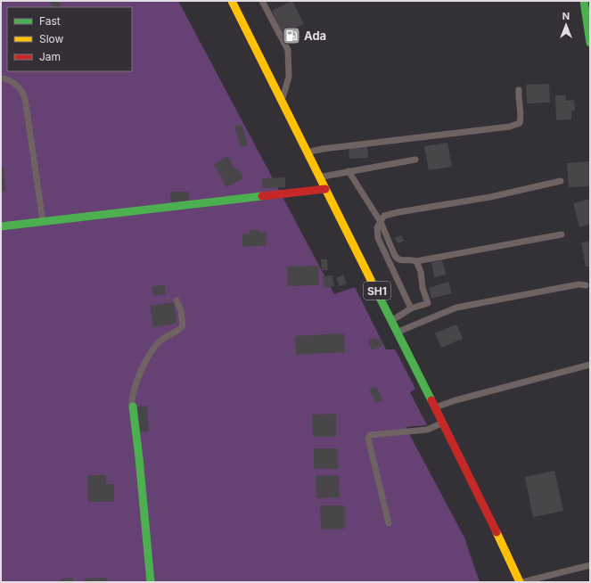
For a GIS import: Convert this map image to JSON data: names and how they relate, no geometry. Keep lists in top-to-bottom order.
{
  "streets": {
    "main road": ["SH1"]
  },
  "places": {
    "fuel station": ["Ada"]
  },
  "legend": ["Fast", "Slow", "Jam"],
  "north": "top"
}
